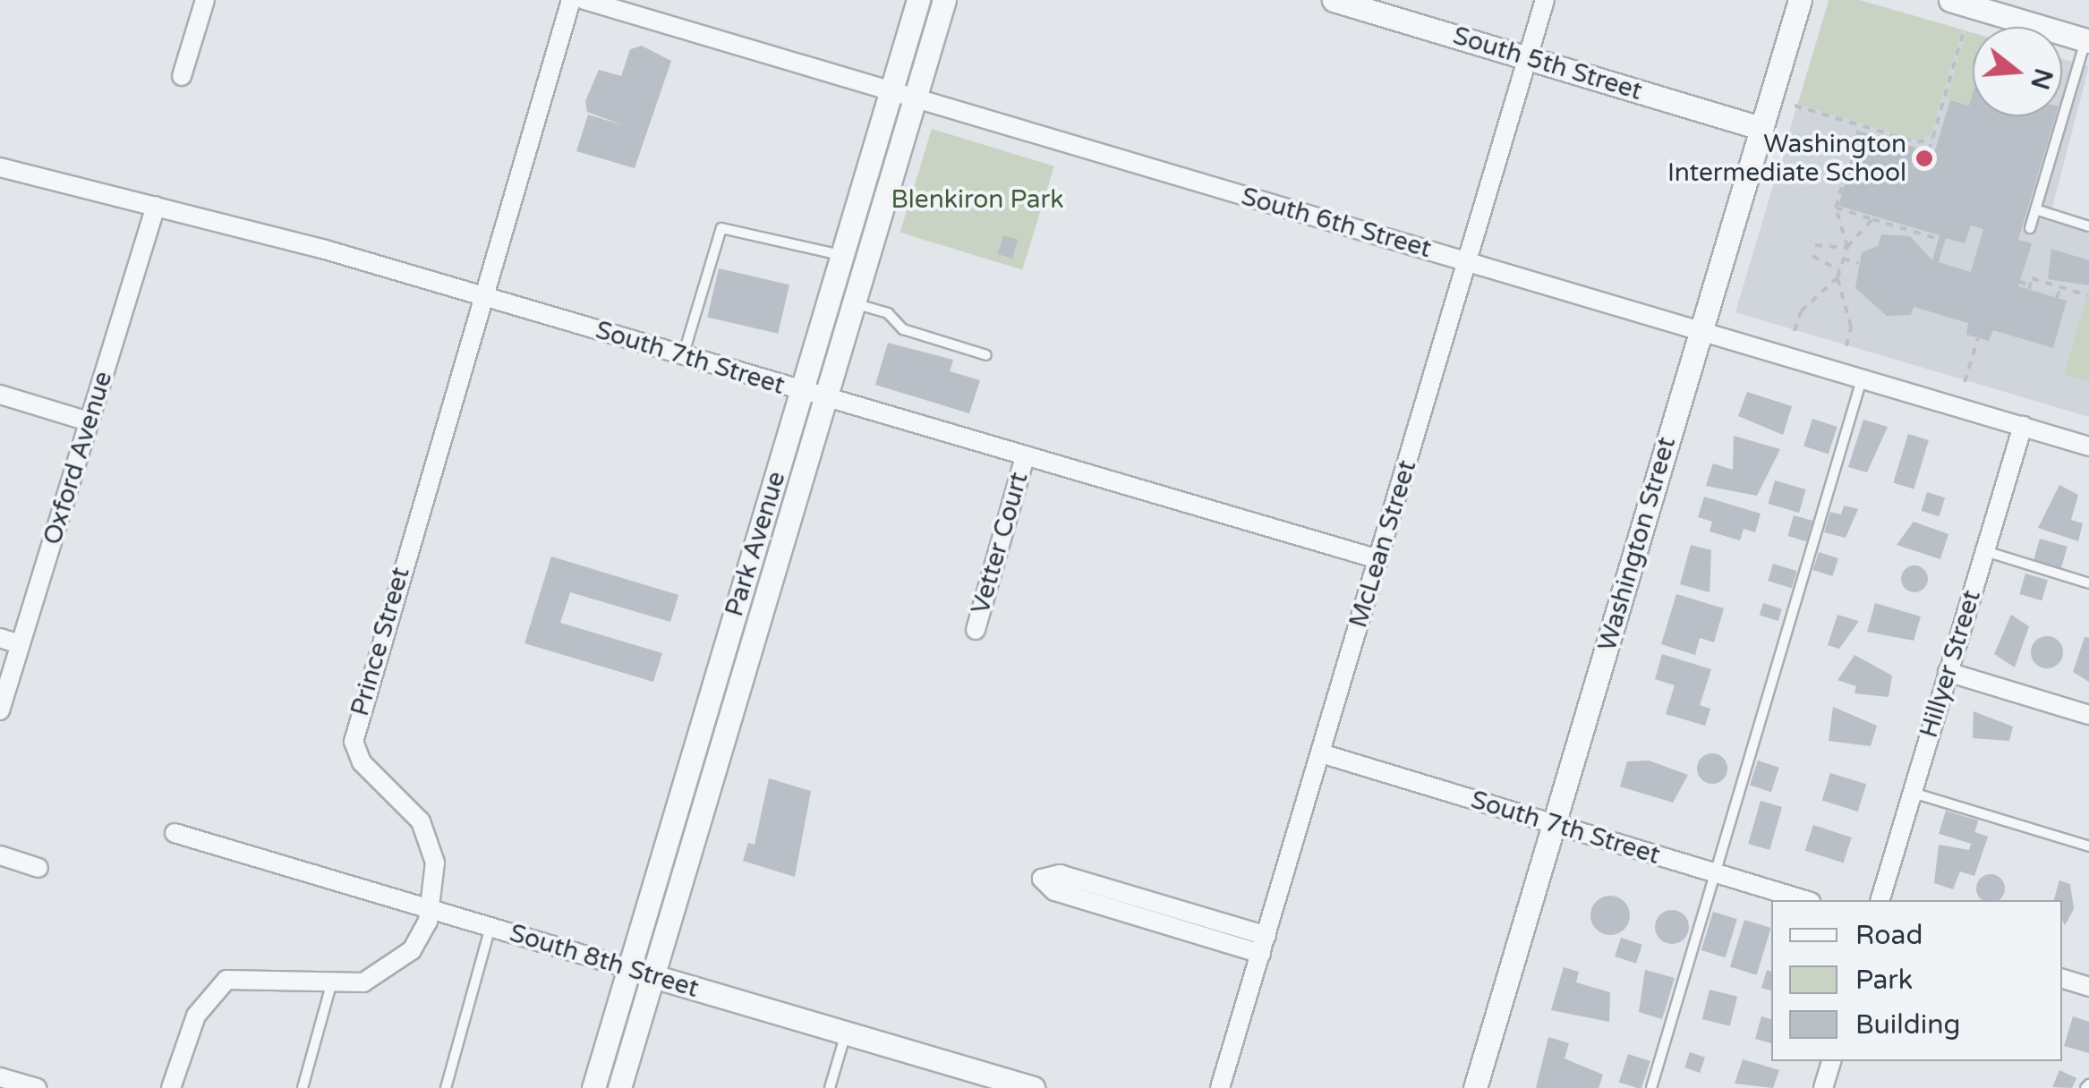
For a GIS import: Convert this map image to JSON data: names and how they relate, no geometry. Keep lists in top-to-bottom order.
{
  "streets": {
    "street": [
      "South 5th Street",
      "South 6th Street",
      "South 7th Street",
      "Oxford Avenue",
      "Vetter Court",
      "Park Avenue",
      "McLean Street",
      "Washington Street",
      "Prince Street",
      "Hillyer Street",
      "South 8th Street"
    ]
  },
  "crossings": [
    ["South 5th Street", "McLean Street"],
    ["South 5th Street", "Washington Street"],
    ["South 6th Street", "Park Avenue"],
    ["South 6th Street", "McLean Street"],
    ["South 6th Street", "Washington Street"],
    ["South 6th Street", "Hillyer Street"],
    ["South 7th Street", "Oxford Avenue"],
    ["South 7th Street", "Vetter Court"],
    ["South 7th Street", "Park Avenue"],
    ["South 7th Street", "McLean Street"],
    ["South 7th Street", "Washington Street"],
    ["South 7th Street", "Prince Street"],
    ["Park Avenue", "South 8th Street"],
    ["Prince Street", "South 8th Street"]
  ],
  "parks": ["Blenkiron Park"],
  "places": ["Washington Intermediate School"],
  "legend": ["Road", "Park", "Building"],
  "north": "right"
}
